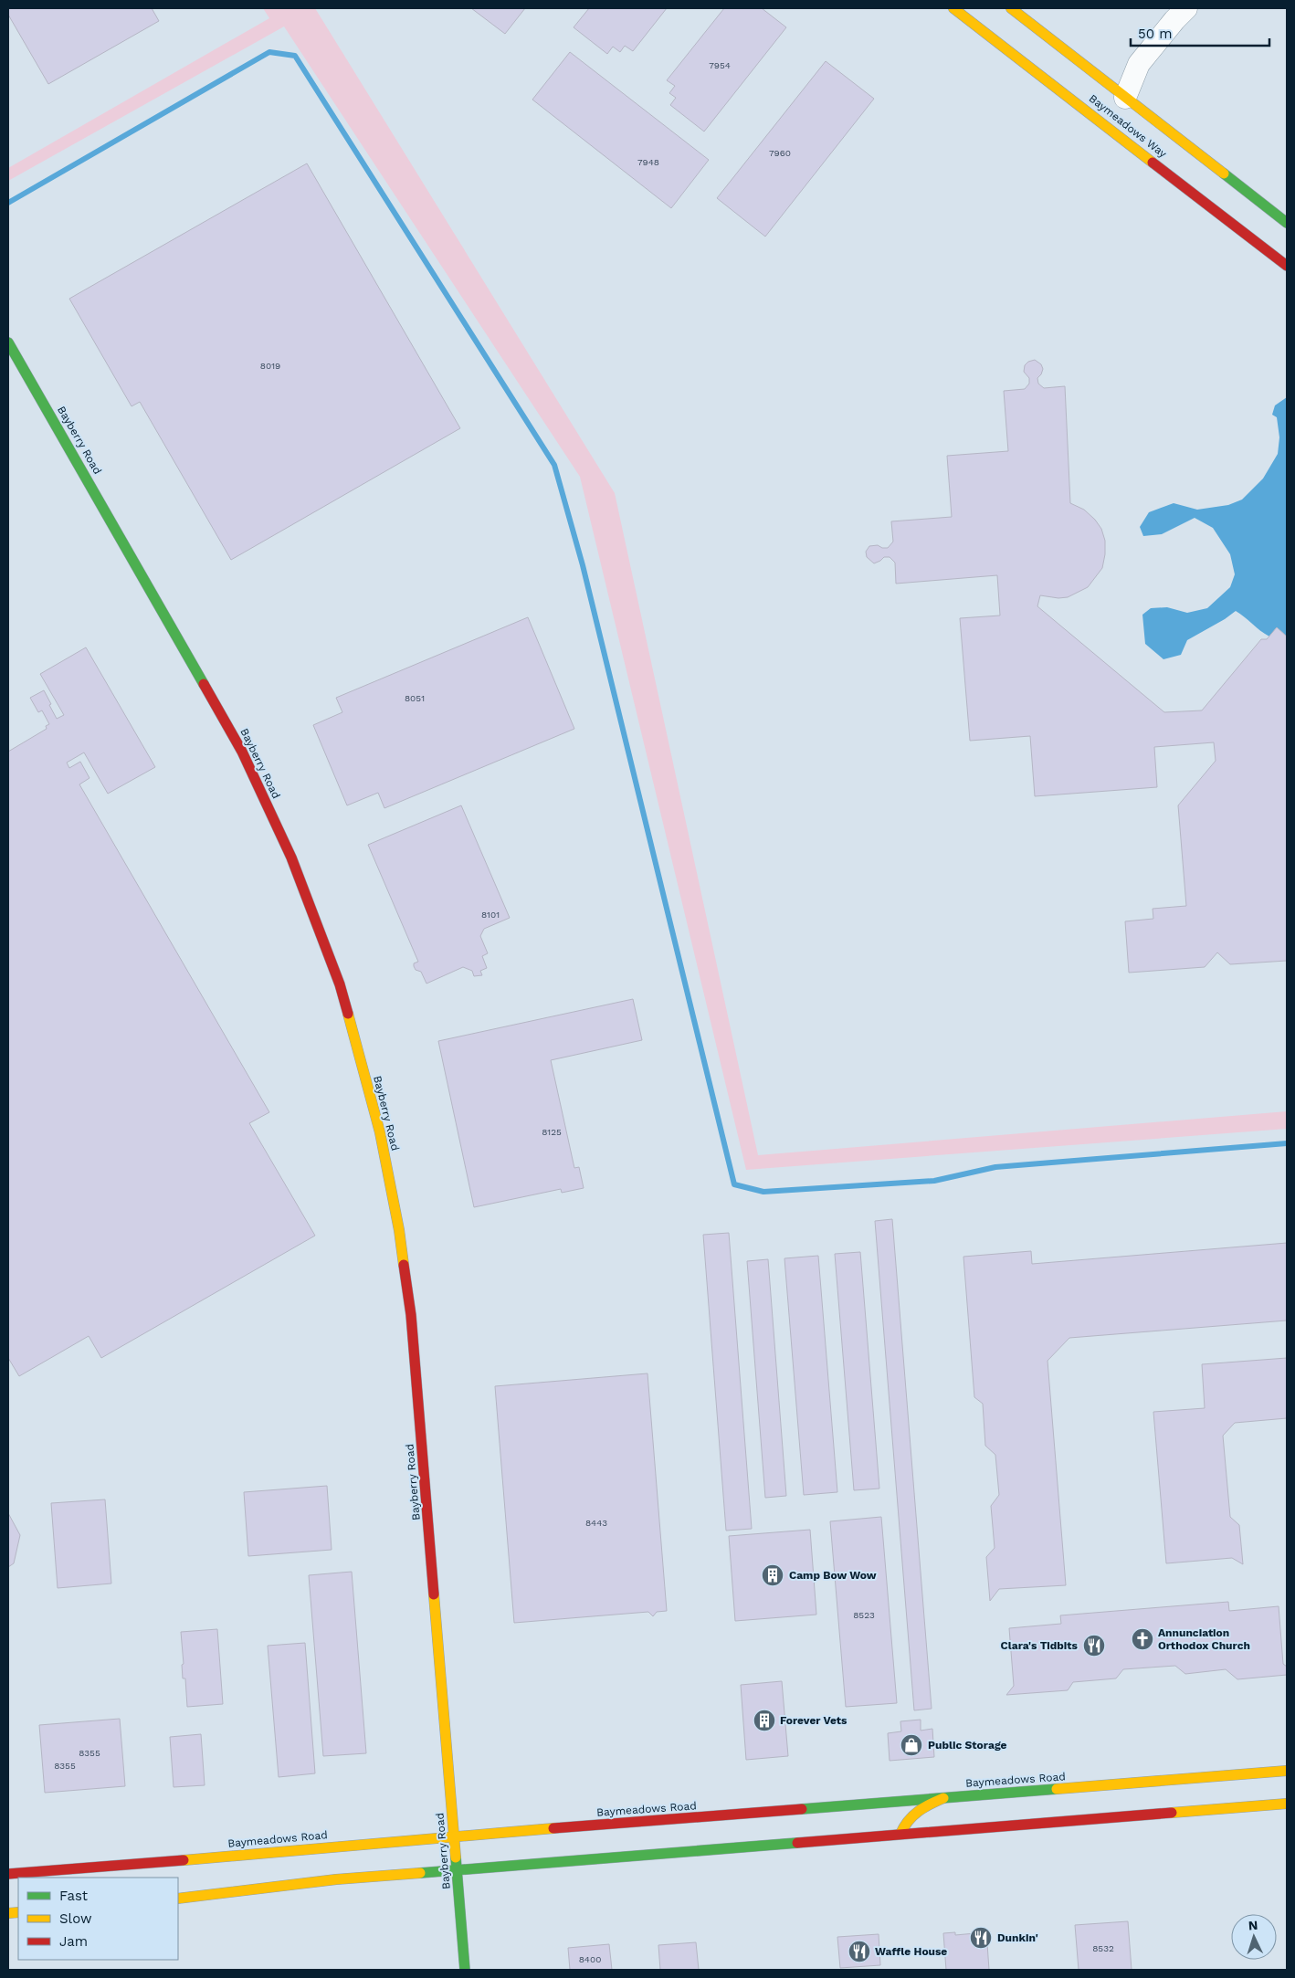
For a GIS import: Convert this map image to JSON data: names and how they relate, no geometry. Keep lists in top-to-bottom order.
{
  "streets": {
    "street": ["Baymeadows Way", "Bayberry Road", "Baymeadows Road"]
  },
  "crossings": [
    ["Bayberry Road", "Baymeadows Road"]
  ],
  "places": {
    "building": ["Camp Bow Wow", "Forever Vets"],
    "church": ["Annunciation Orthodox Church"],
    "restaurant": ["Clara's Tidbits", "Dunkin'", "Waffle House"],
    "shop": ["Public Storage"]
  },
  "house_numbers": [
    "7954",
    "7960",
    "7948",
    "8019",
    "8051",
    "8101",
    "8125",
    "8443",
    "8523",
    "8355",
    "8355",
    "8532",
    "8400"
  ],
  "legend": ["Fast", "Slow", "Jam"],
  "scale_bar": "50 m",
  "north": "top"
}
